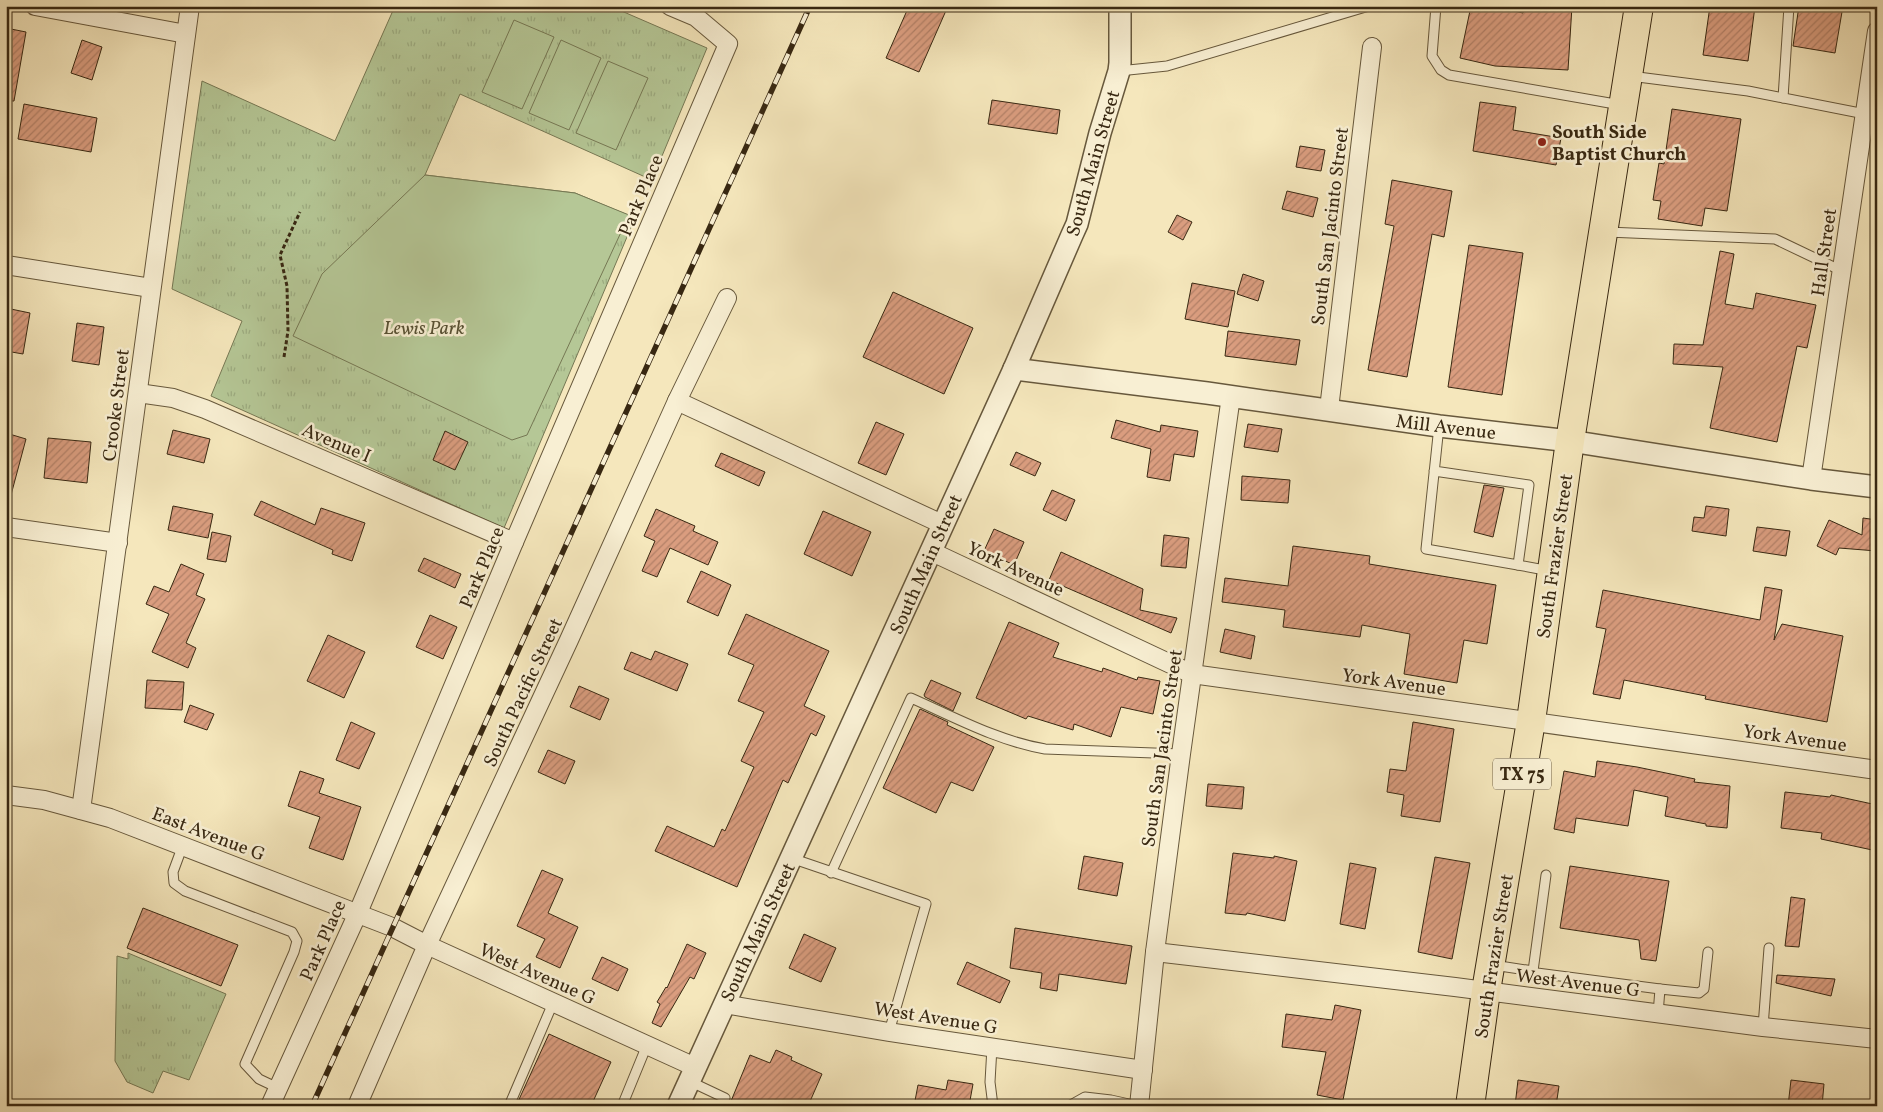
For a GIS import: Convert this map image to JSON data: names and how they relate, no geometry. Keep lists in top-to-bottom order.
{
  "streets": {
    "main road": ["South Frazier Street", "TX 75"],
    "street": [
      "South Main Street",
      "Park Place",
      "South San Jacinto Street",
      "Hall Street",
      "Crooke Street",
      "Mill Avenue",
      "Avenue I",
      "York Avenue",
      "South Pacific Street",
      "East Avenue G",
      "West Avenue G"
    ]
  },
  "crossings": [
    ["South Main Street", "Mill Avenue"],
    ["South Main Street", "York Avenue"],
    ["South Main Street", "West Avenue G"],
    ["Park Place", "Avenue I"],
    ["Park Place", "East Avenue G"],
    ["South San Jacinto Street", "Mill Avenue"],
    ["South San Jacinto Street", "York Avenue"],
    ["South San Jacinto Street", "West Avenue G"],
    ["Hall Street", "Mill Avenue"],
    ["Crooke Street", "Avenue I"],
    ["Crooke Street", "East Avenue G"],
    ["Mill Avenue", "South Frazier Street"],
    ["South Frazier Street", "York Avenue"],
    ["South Frazier Street", "West Avenue G"],
    ["South Pacific Street", "West Avenue G"],
    ["East Avenue G", "West Avenue G"]
  ],
  "parks": ["Lewis Park"],
  "places": ["South Side Baptist Church"]
}
